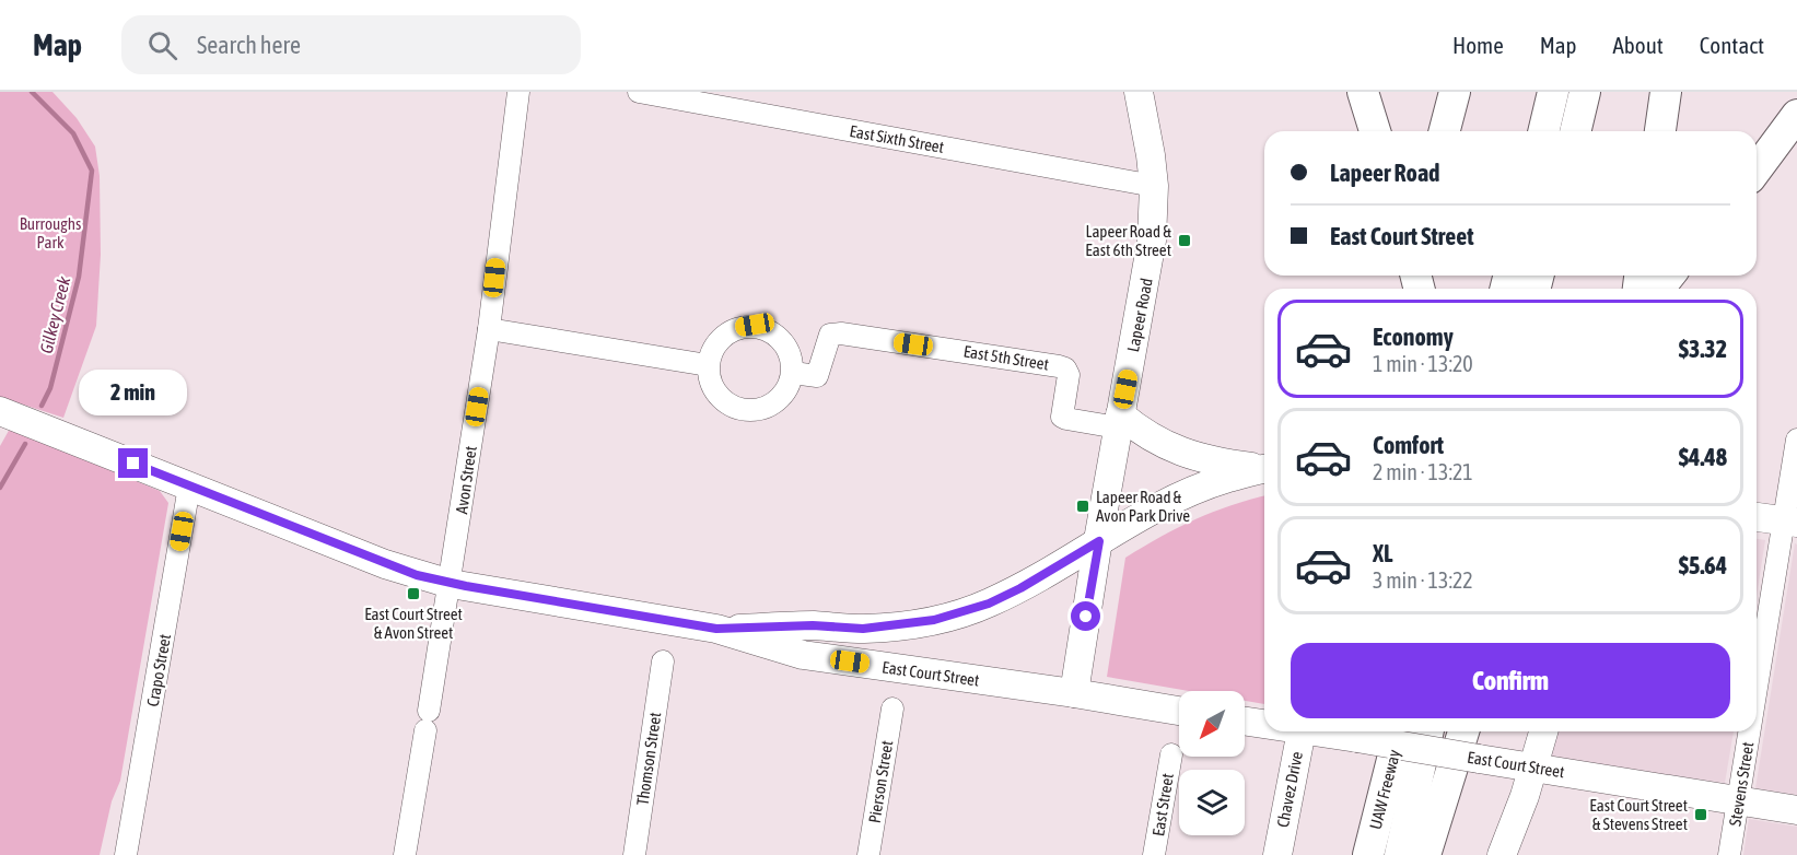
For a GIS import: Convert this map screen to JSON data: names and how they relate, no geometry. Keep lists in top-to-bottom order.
{
  "streets": {
    "highway": ["UAW Freeway"],
    "main road": ["Lapeer Road", "East Court Street", "Chavez Drive"],
    "street": [
      "East Sixth Street",
      "East 5th Street",
      "Avon Street",
      "Crapo Street",
      "Thomson Street",
      "Pierson Street",
      "Stevens Street",
      "East Street"
    ]
  },
  "crossings": [
    ["East Sixth Street", "Lapeer Road"],
    ["Lapeer Road", "East 5th Street"],
    ["Lapeer Road", "East Court Street"],
    ["Avon Street", "East Court Street"],
    ["Crapo Street", "East Court Street"],
    ["East Court Street", "Stevens Street"]
  ],
  "water": ["Gilkey Creek"],
  "parks": ["Burroughs Park"],
  "places": {
    "transit": [
      "Lapeer Road & East 6th Street",
      "Lapeer Road & Avon Park Drive",
      "East Court Street & Avon Street",
      "East Court Street & Stevens Street"
    ]
  },
  "north": "bottom left",
  "page": {
    "header": "Map",
    "search": "Search here",
    "nav": [
      "Home",
      "Map",
      "About",
      "Contact"
    ],
    "banner": ["Lapeer Road", "East Court Street"],
    "list": [
      {
        "name": "Economy",
        "note": "1 min · 13:20",
        "value": "$3.32"
      },
      {
        "name": "Comfort",
        "note": "2 min · 13:21",
        "value": "$4.48"
      },
      {
        "name": "XL",
        "note": "3 min · 13:22",
        "value": "$5.64"
      }
    ],
    "bubble": "2 min",
    "buttons": "Confirm"
  }
}
